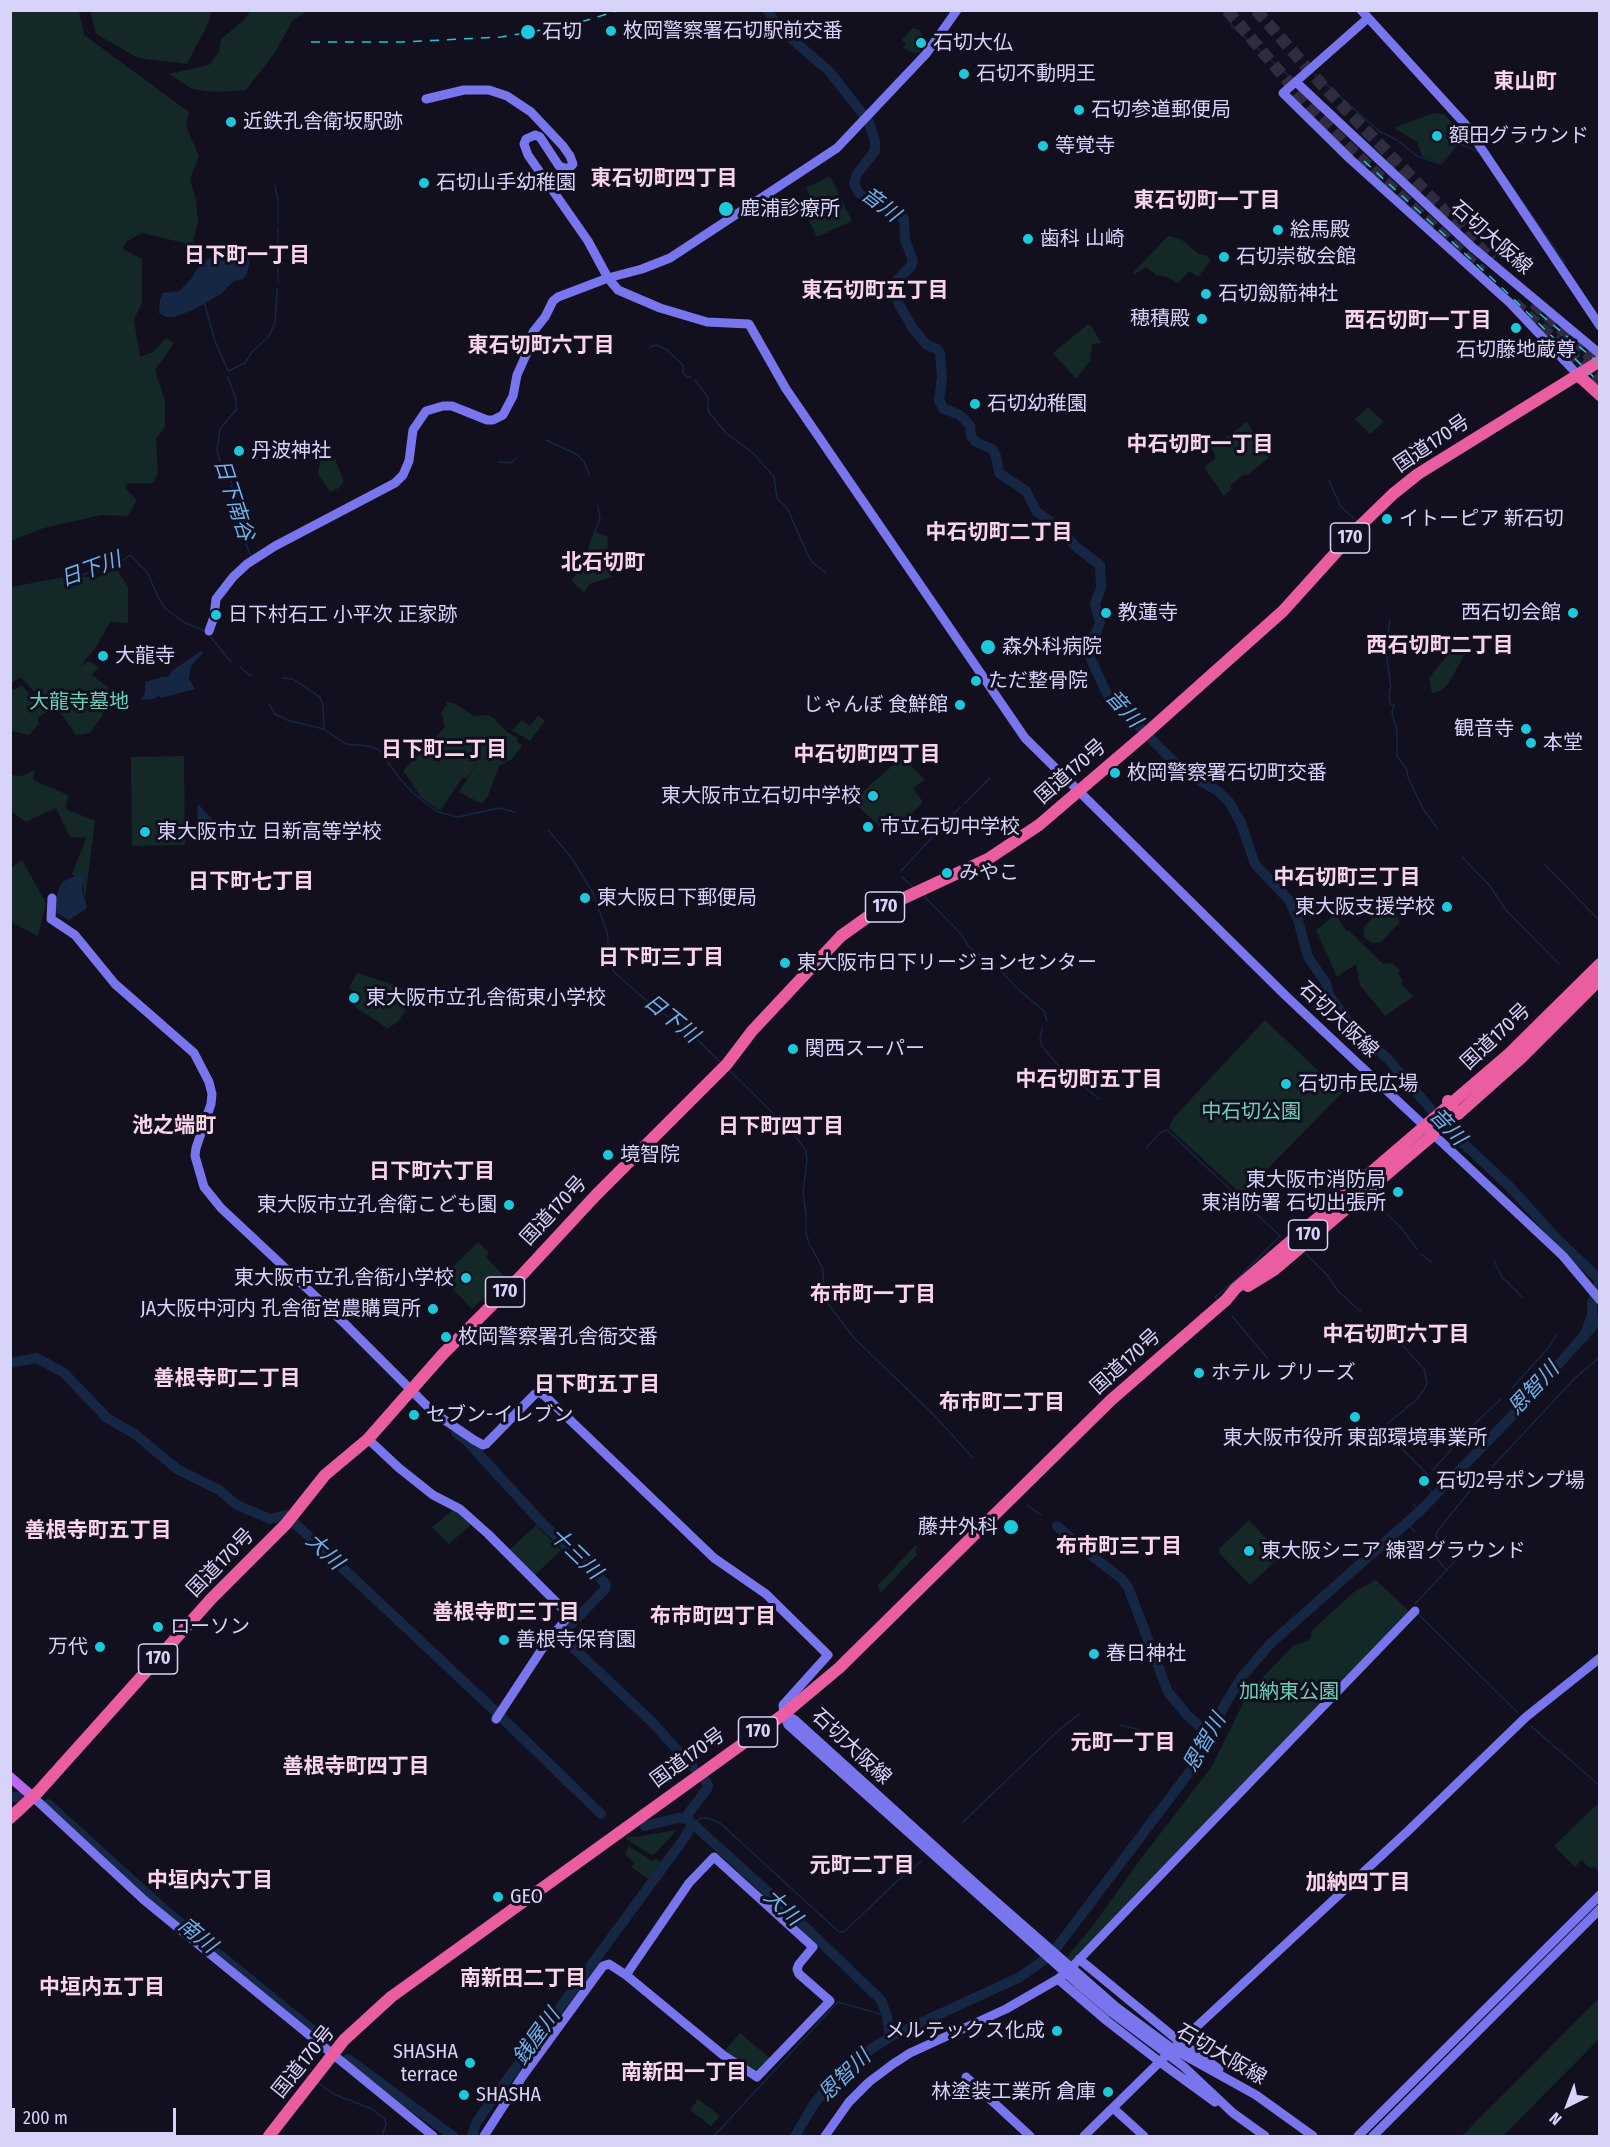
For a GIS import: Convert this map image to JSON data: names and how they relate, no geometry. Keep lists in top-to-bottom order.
{
  "streets": {
    "highway": ["国道170号", "170"],
    "street": ["石切大阪線"]
  },
  "crossings": [
    ["石切大阪線", "国道170号"]
  ],
  "districts": [
    "東山町",
    "東石切町四丁目",
    "東石切町一丁目",
    "日下町一丁目",
    "東石切町五丁目",
    "西石切町一丁目",
    "東石切町六丁目",
    "中石切町一丁目",
    "中石切町二丁目",
    "北石切町",
    "西石切町二丁目",
    "日下町二丁目",
    "中石切町四丁目",
    "中石切町三丁目",
    "日下町七丁目",
    "日下町三丁目",
    "中石切町五丁目",
    "池之端町",
    "日下町四丁目",
    "日下町六丁目",
    "布市町一丁目",
    "中石切町六丁目",
    "善根寺町二丁目",
    "日下町五丁目",
    "布市町二丁目",
    "善根寺町五丁目",
    "布市町三丁目",
    "善根寺町三丁目",
    "布市町四丁目",
    "元町一丁目",
    "善根寺町四丁目",
    "元町二丁目",
    "中垣内六丁目",
    "加納四丁目",
    "南新田二丁目",
    "中垣内五丁目",
    "南新田一丁目"
  ],
  "water": [
    "音川",
    "日下南谷",
    "日下川",
    "恩智川",
    "大川",
    "十三川",
    "南川",
    "銭屋川"
  ],
  "parks": ["大龍寺墓地", "中石切公園", "加納東公園"],
  "places": [
    "枚岡警察署石切駅前交番",
    "石切",
    "石切大仏",
    "石切不動明王",
    "石切参道郵便局",
    "近鉄孔舎衛坂駅跡",
    "額田グラウンド",
    "等覚寺",
    "石切山手幼稚園",
    "鹿浦診療所",
    "絵馬殿",
    "歯科 山崎",
    "石切崇敬会館",
    "石切劔箭神社",
    "穂積殿",
    "石切藤地蔵尊",
    "石切幼稚園",
    "丹波神社",
    "イトーピア 新石切",
    "教蓮寺",
    "西石切会館",
    "日下村石工 小平次 正家跡",
    "森外科病院",
    "大龍寺",
    "ただ整骨院",
    "じゃんぼ 食鮮館",
    "観音寺",
    "本堂",
    "枚岡警察署石切町交番",
    "東大阪市立石切中学校",
    "市立石切中学校",
    "東大阪市立 日新高等学校",
    "みやこ",
    "東大阪日下郵便局",
    "東大阪支援学校",
    "東大阪市日下リージョンセンター",
    "東大阪市立孔舎衙東小学校",
    "関西スーパー",
    "石切市民広場",
    "境智院",
    "東大阪市消防局 東消防署 石切出張所",
    "東大阪市立孔舎衛こども園",
    "東大阪市立孔舎衙小学校",
    "JA大阪中河内 孔舎衙営農購買所",
    "枚岡警察署孔舎衙交番",
    "ホテル プリーズ",
    "セブン-イレブン",
    "東大阪市役所 東部環境事業所",
    "石切2号ポンプ場",
    "藤井外科",
    "東大阪シニア 練習グラウンド",
    "ローソン",
    "善根寺保育園",
    "万代",
    "春日神社",
    "GEO",
    "メルテックス化成",
    "SHASHA terrace",
    "林塗装工業所 倉庫",
    "SHASHA"
  ],
  "scale_bar": "200 m",
  "north": "bottom left"
}
